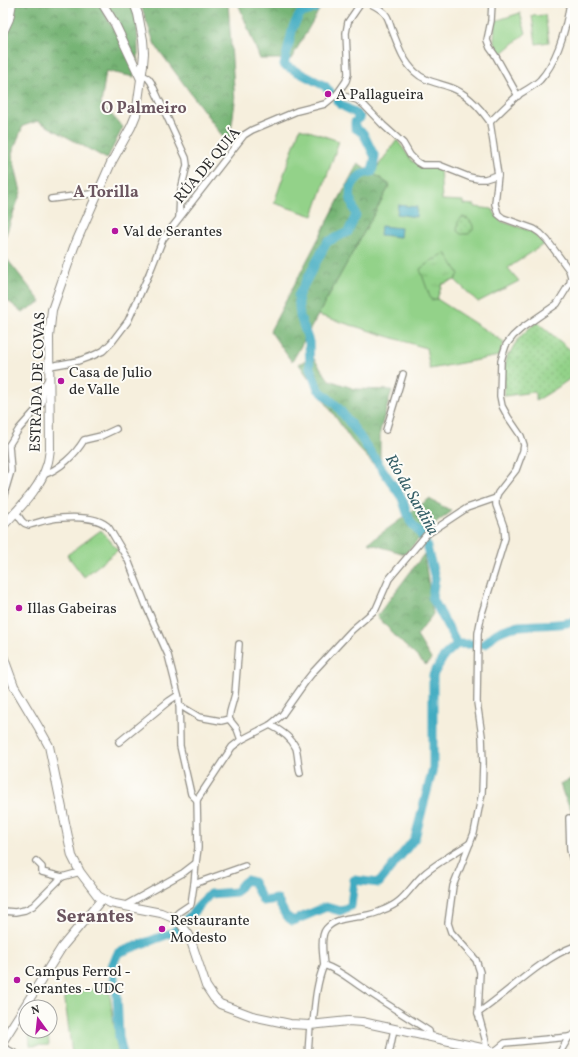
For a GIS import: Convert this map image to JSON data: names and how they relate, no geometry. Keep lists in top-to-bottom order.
{
  "streets": {
    "main road": ["ESTRADA DE COVAS"],
    "street": ["RÚA DE QUIÁ"]
  },
  "crossings": [
    ["RÚA DE QUIÁ", "ESTRADA DE COVAS"]
  ],
  "districts": ["O Palmeiro", "A Torilla", "Serantes"],
  "water": ["Río da Sardiña"],
  "places": [
    "A Pallagueira",
    "Val de Serantes",
    "Casa de Julio de Valle",
    "Illas Gabeiras",
    "Restaurante Modesto",
    "Campus Ferrol - Serantes - UDC"
  ],
  "north": "top"
}
